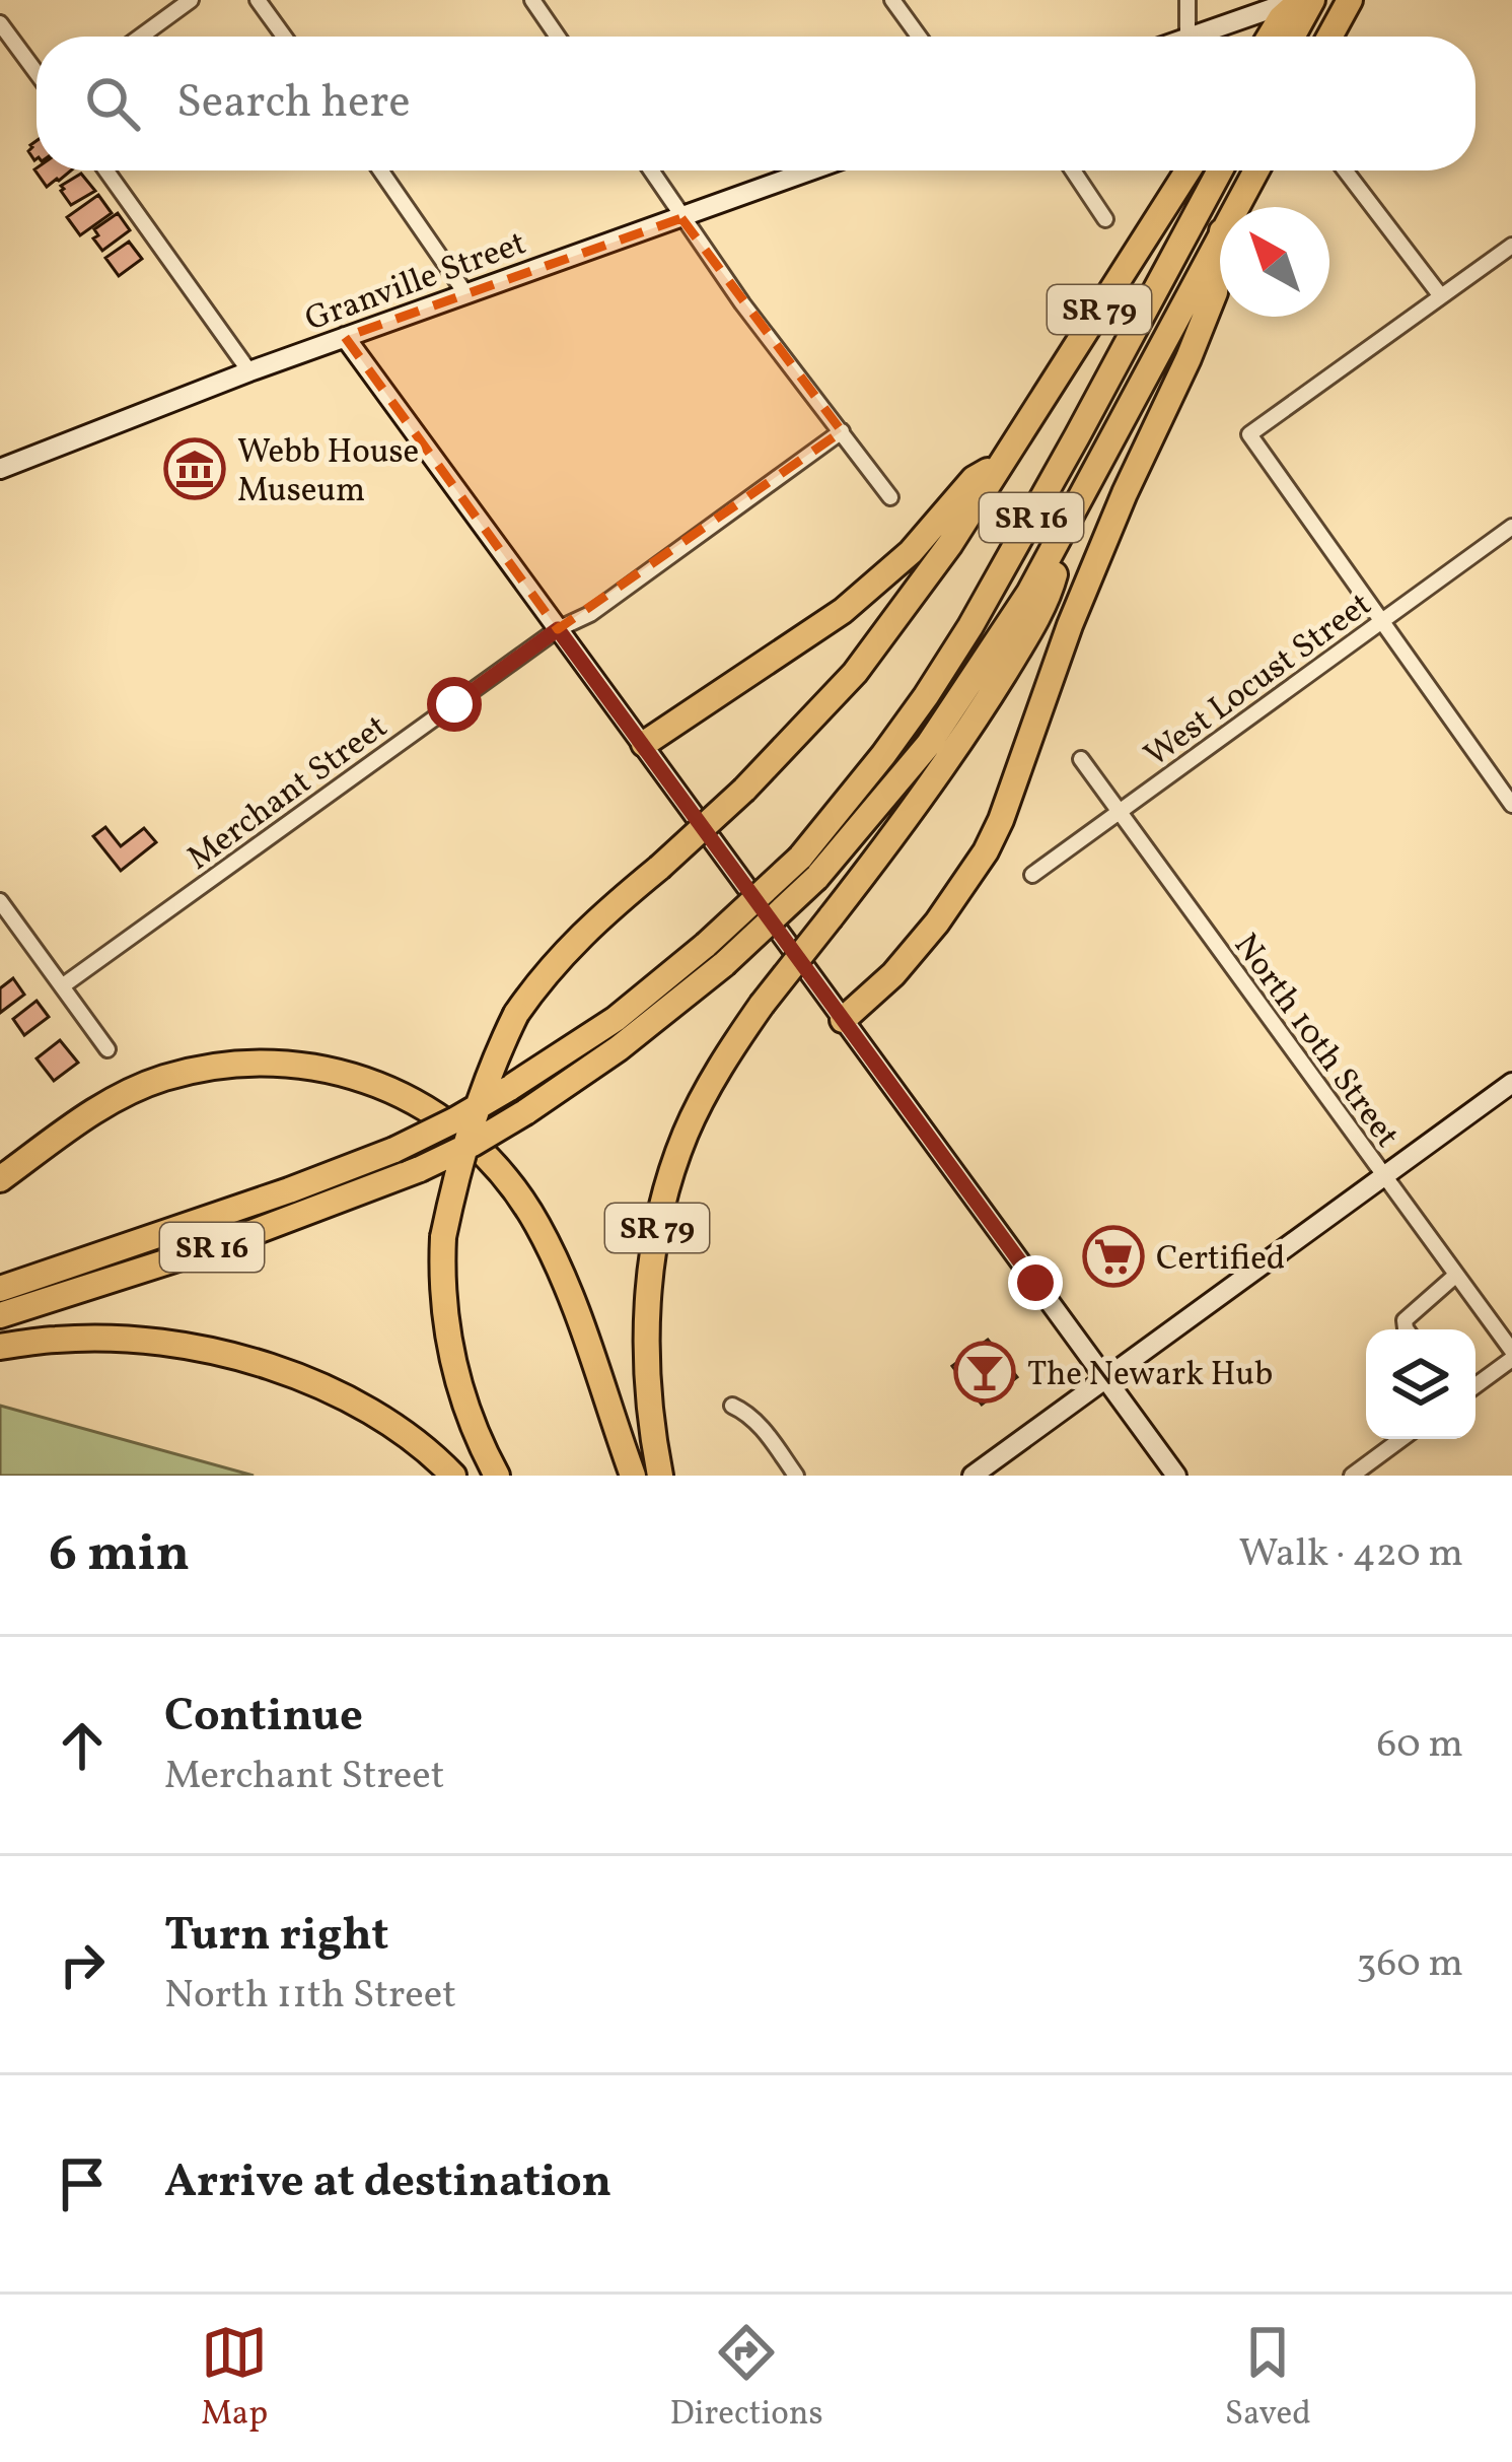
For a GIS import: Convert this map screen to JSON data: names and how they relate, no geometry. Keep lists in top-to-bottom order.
{
  "streets": {
    "highway": ["SR 79", "SR 16"],
    "street": [
      "Granville Street",
      "West Locust Street",
      "Merchant Street",
      "North 10th Street"
    ]
  },
  "crossings": [
    ["SR 79", "SR 16"],
    ["West Locust Street", "North 10th Street"]
  ],
  "places": {
    "museum": ["Webb House Museum"],
    "supermarket": ["Certified"],
    "bar": ["The Newark Hub"]
  },
  "north": "top left",
  "page": {
    "search": "Search here",
    "heading": ["6 min", "Walk · 420 m"],
    "list": [
      ["Continue", "Merchant Street", "60 m"],
      ["Turn right", "North 11th Street", "360 m"],
      "Arrive at destination"
    ],
    "nav": ["Map", "Directions", "Saved"]
  }
}
